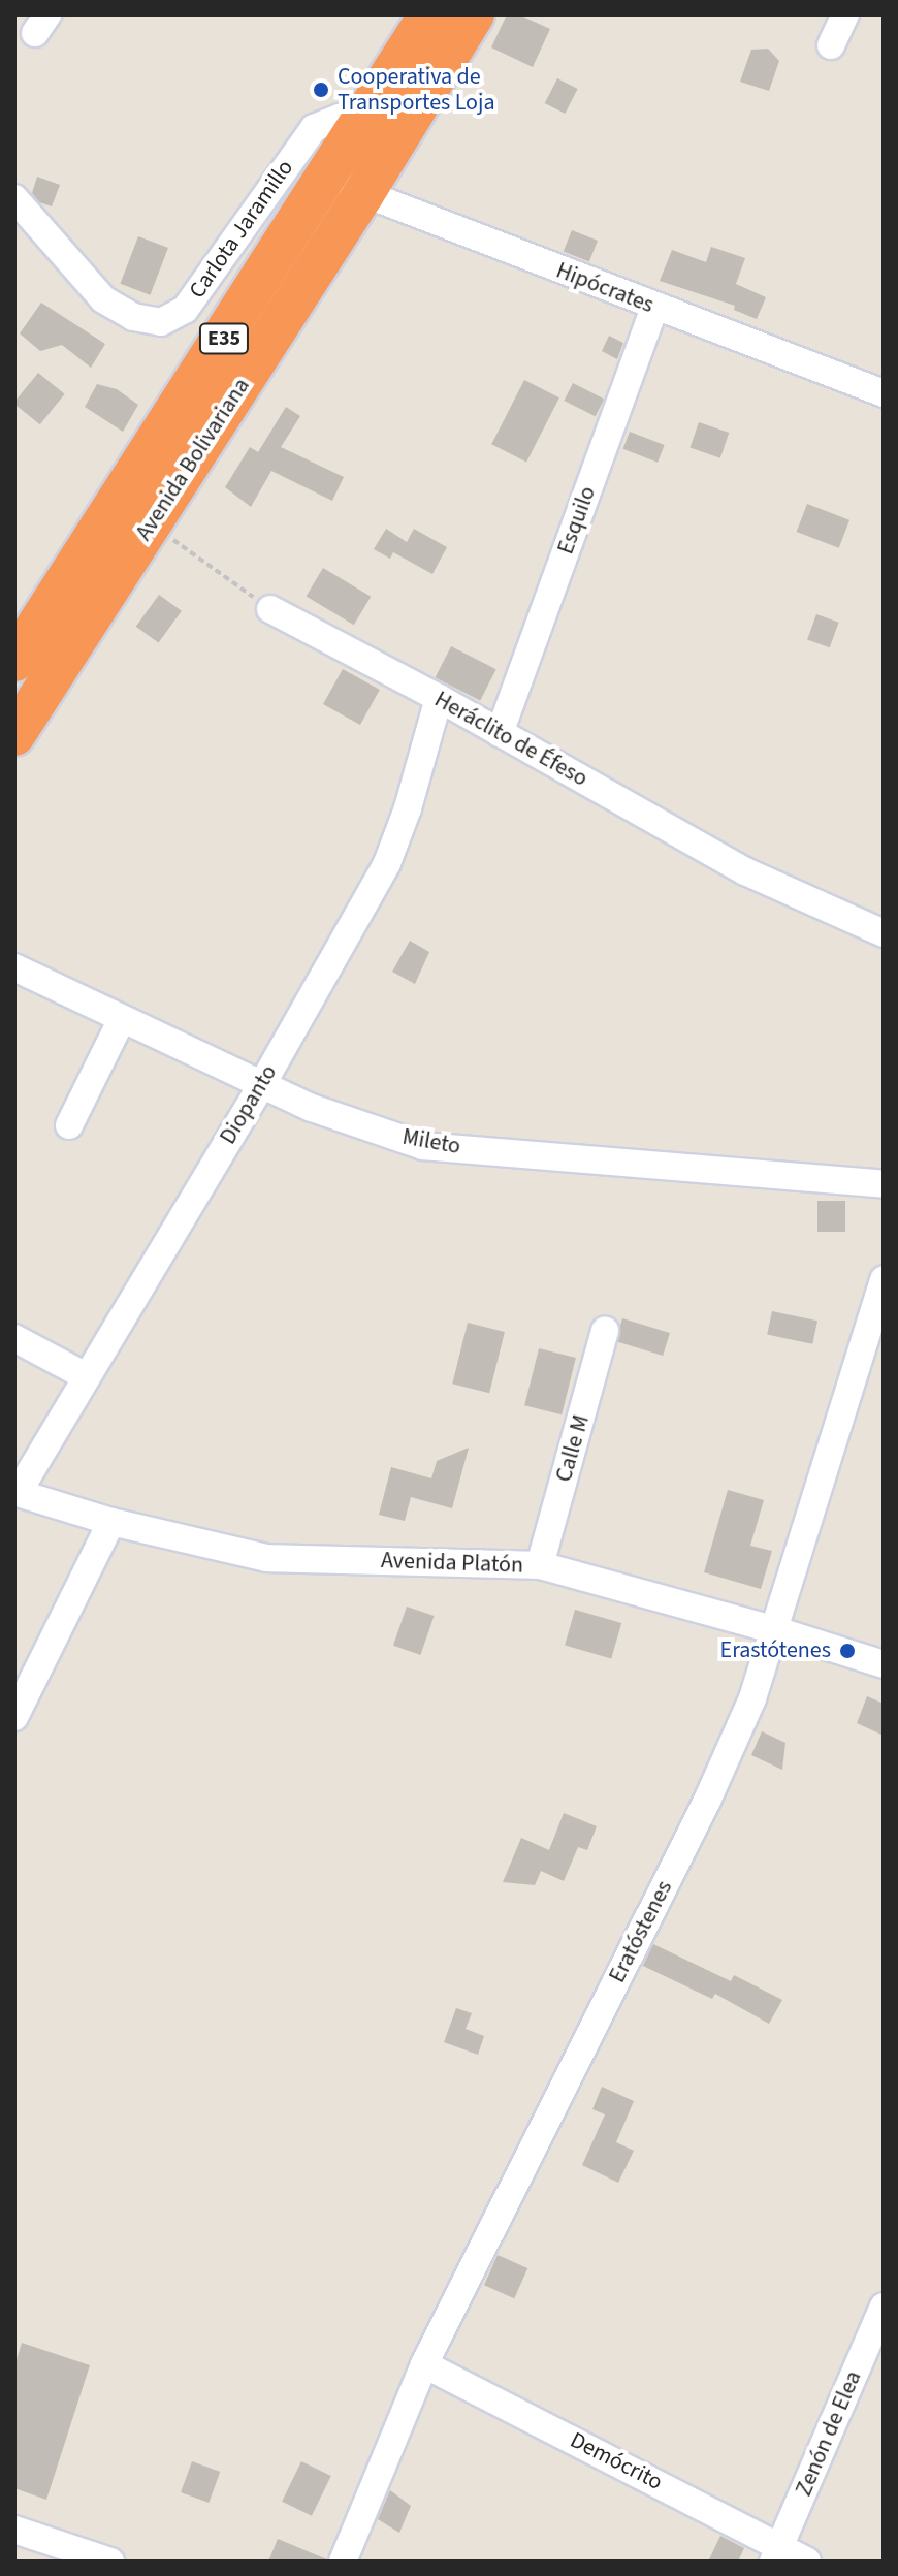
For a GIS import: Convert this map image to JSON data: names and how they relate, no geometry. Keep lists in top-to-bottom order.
{
  "streets": {
    "highway": ["E35", "Avenida Bolivariana"],
    "street": [
      "Carlota Jaramillo",
      "Hipócrates",
      "Esquilo",
      "Heráclito de Éfeso",
      "Diopanto",
      "Mileto",
      "Calle M",
      "Avenida Platón",
      "Eratóstenes",
      "Zenón de Elea",
      "Demócrito"
    ]
  },
  "crossings": [
    ["Carlota Jaramillo", "Avenida Bolivariana"],
    ["Hipócrates", "Avenida Bolivariana"],
    ["Hipócrates", "Esquilo"],
    ["Esquilo", "Heráclito de Éfeso"],
    ["Heráclito de Éfeso", "Diopanto"],
    ["Diopanto", "Mileto"],
    ["Diopanto", "Avenida Platón"],
    ["Calle M", "Avenida Platón"],
    ["Avenida Platón", "Eratóstenes"],
    ["Eratóstenes", "Demócrito"],
    ["Zenón de Elea", "Demócrito"]
  ],
  "places": ["Cooperativa de Transportes Loja", "Erastótenes"]
}
